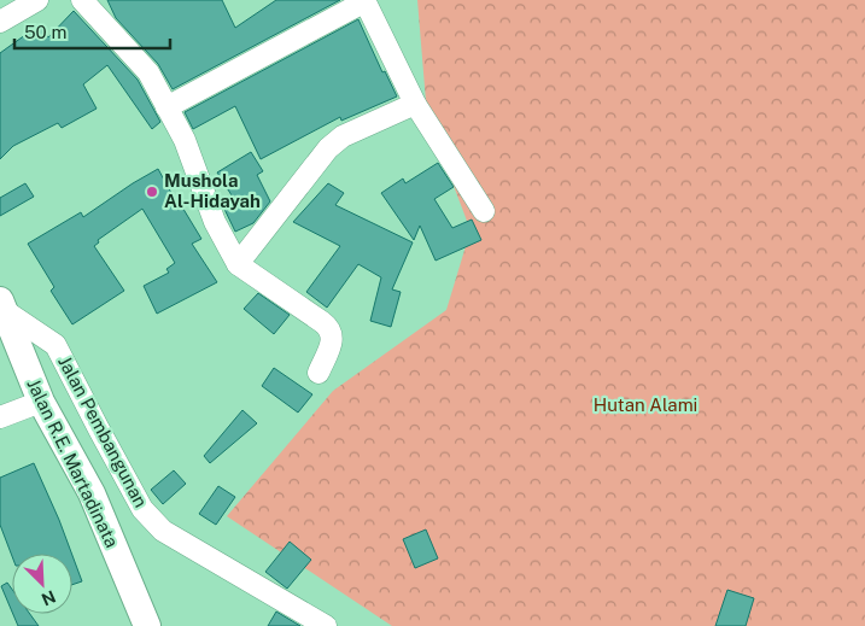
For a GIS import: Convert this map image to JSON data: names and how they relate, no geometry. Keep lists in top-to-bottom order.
{
  "streets": {
    "street": ["Jalan Pembangunan", "Jalan R.E. Martadinata"]
  },
  "crossings": [
    ["Jalan Pembangunan", "Jalan R.E. Martadinata"]
  ],
  "parks": ["Hutan Alami"],
  "places": ["Mushola Al-Hidayah"],
  "scale_bar": "50 m",
  "north": "bottom right"
}
